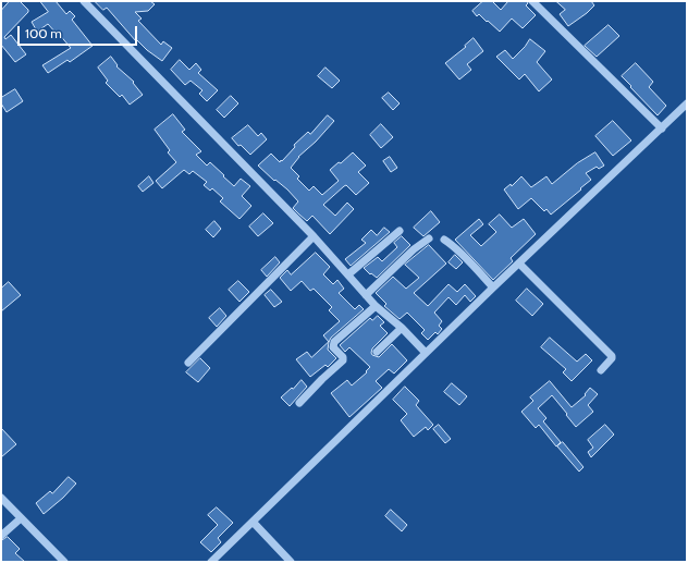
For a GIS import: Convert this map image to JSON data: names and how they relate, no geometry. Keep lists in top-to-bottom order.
{
  "scale_bar": "100 m"
}
